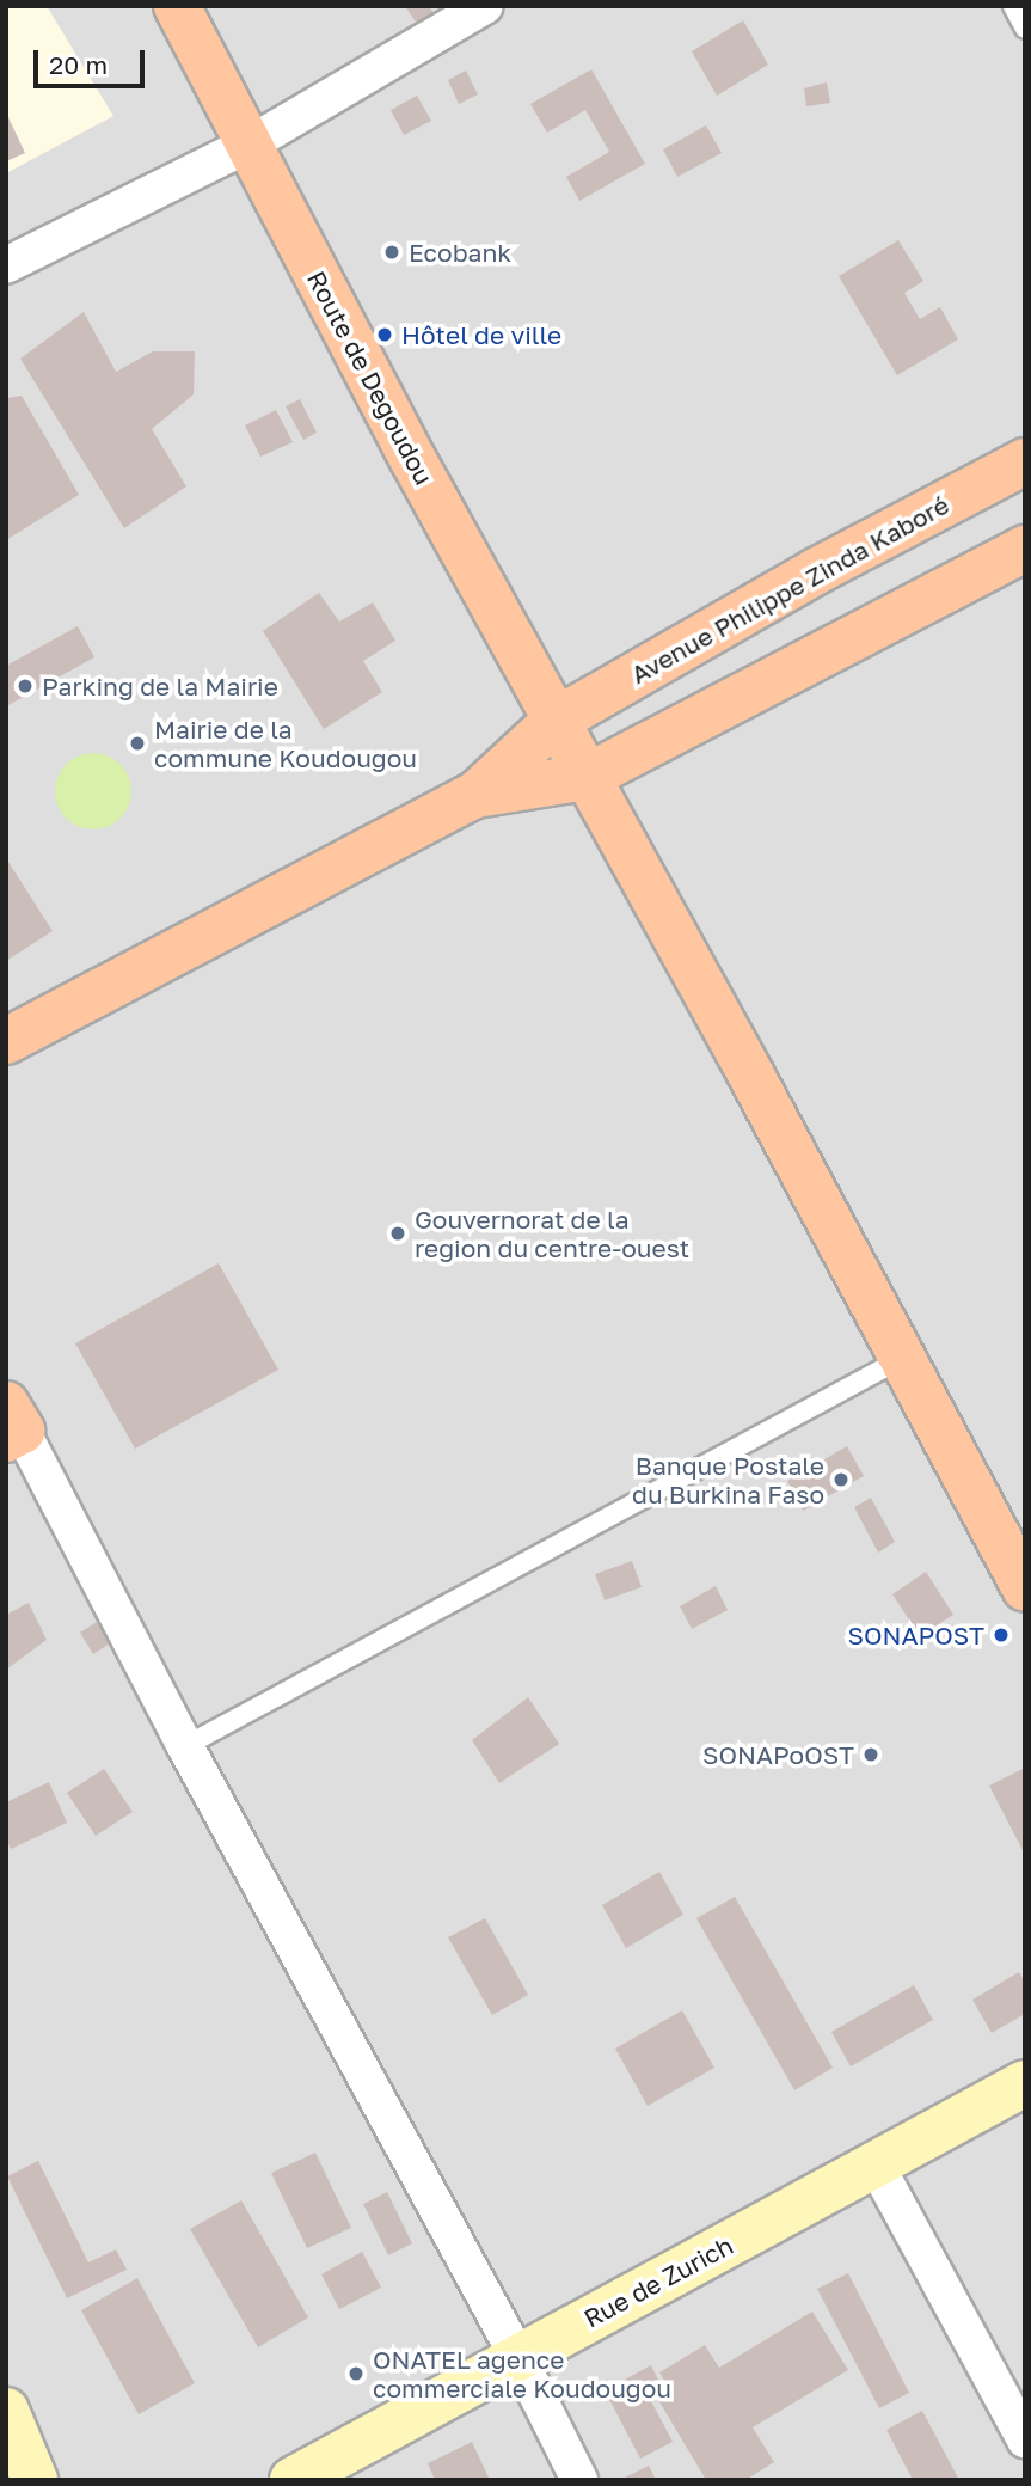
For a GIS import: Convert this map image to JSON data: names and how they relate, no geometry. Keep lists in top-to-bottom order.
{
  "streets": {
    "main road": ["Route de Degoudou", "Avenue Philippe Zinda Kaboré", "Rue de Zurich"]
  },
  "crossings": [
    ["Route de Degoudou", "Avenue Philippe Zinda Kaboré"]
  ],
  "places": [
    "Ecobank",
    "Hôtel de ville",
    "Parking de la Mairie",
    "Mairie de la commune Koudougou",
    "Gouvernorat de la region du centre-ouest",
    "Banque Postale du Burkina Faso",
    "SONAPOST",
    "SONAPoOST",
    "ONATEL agence commerciale Koudougou"
  ],
  "scale_bar": "20 m"
}
